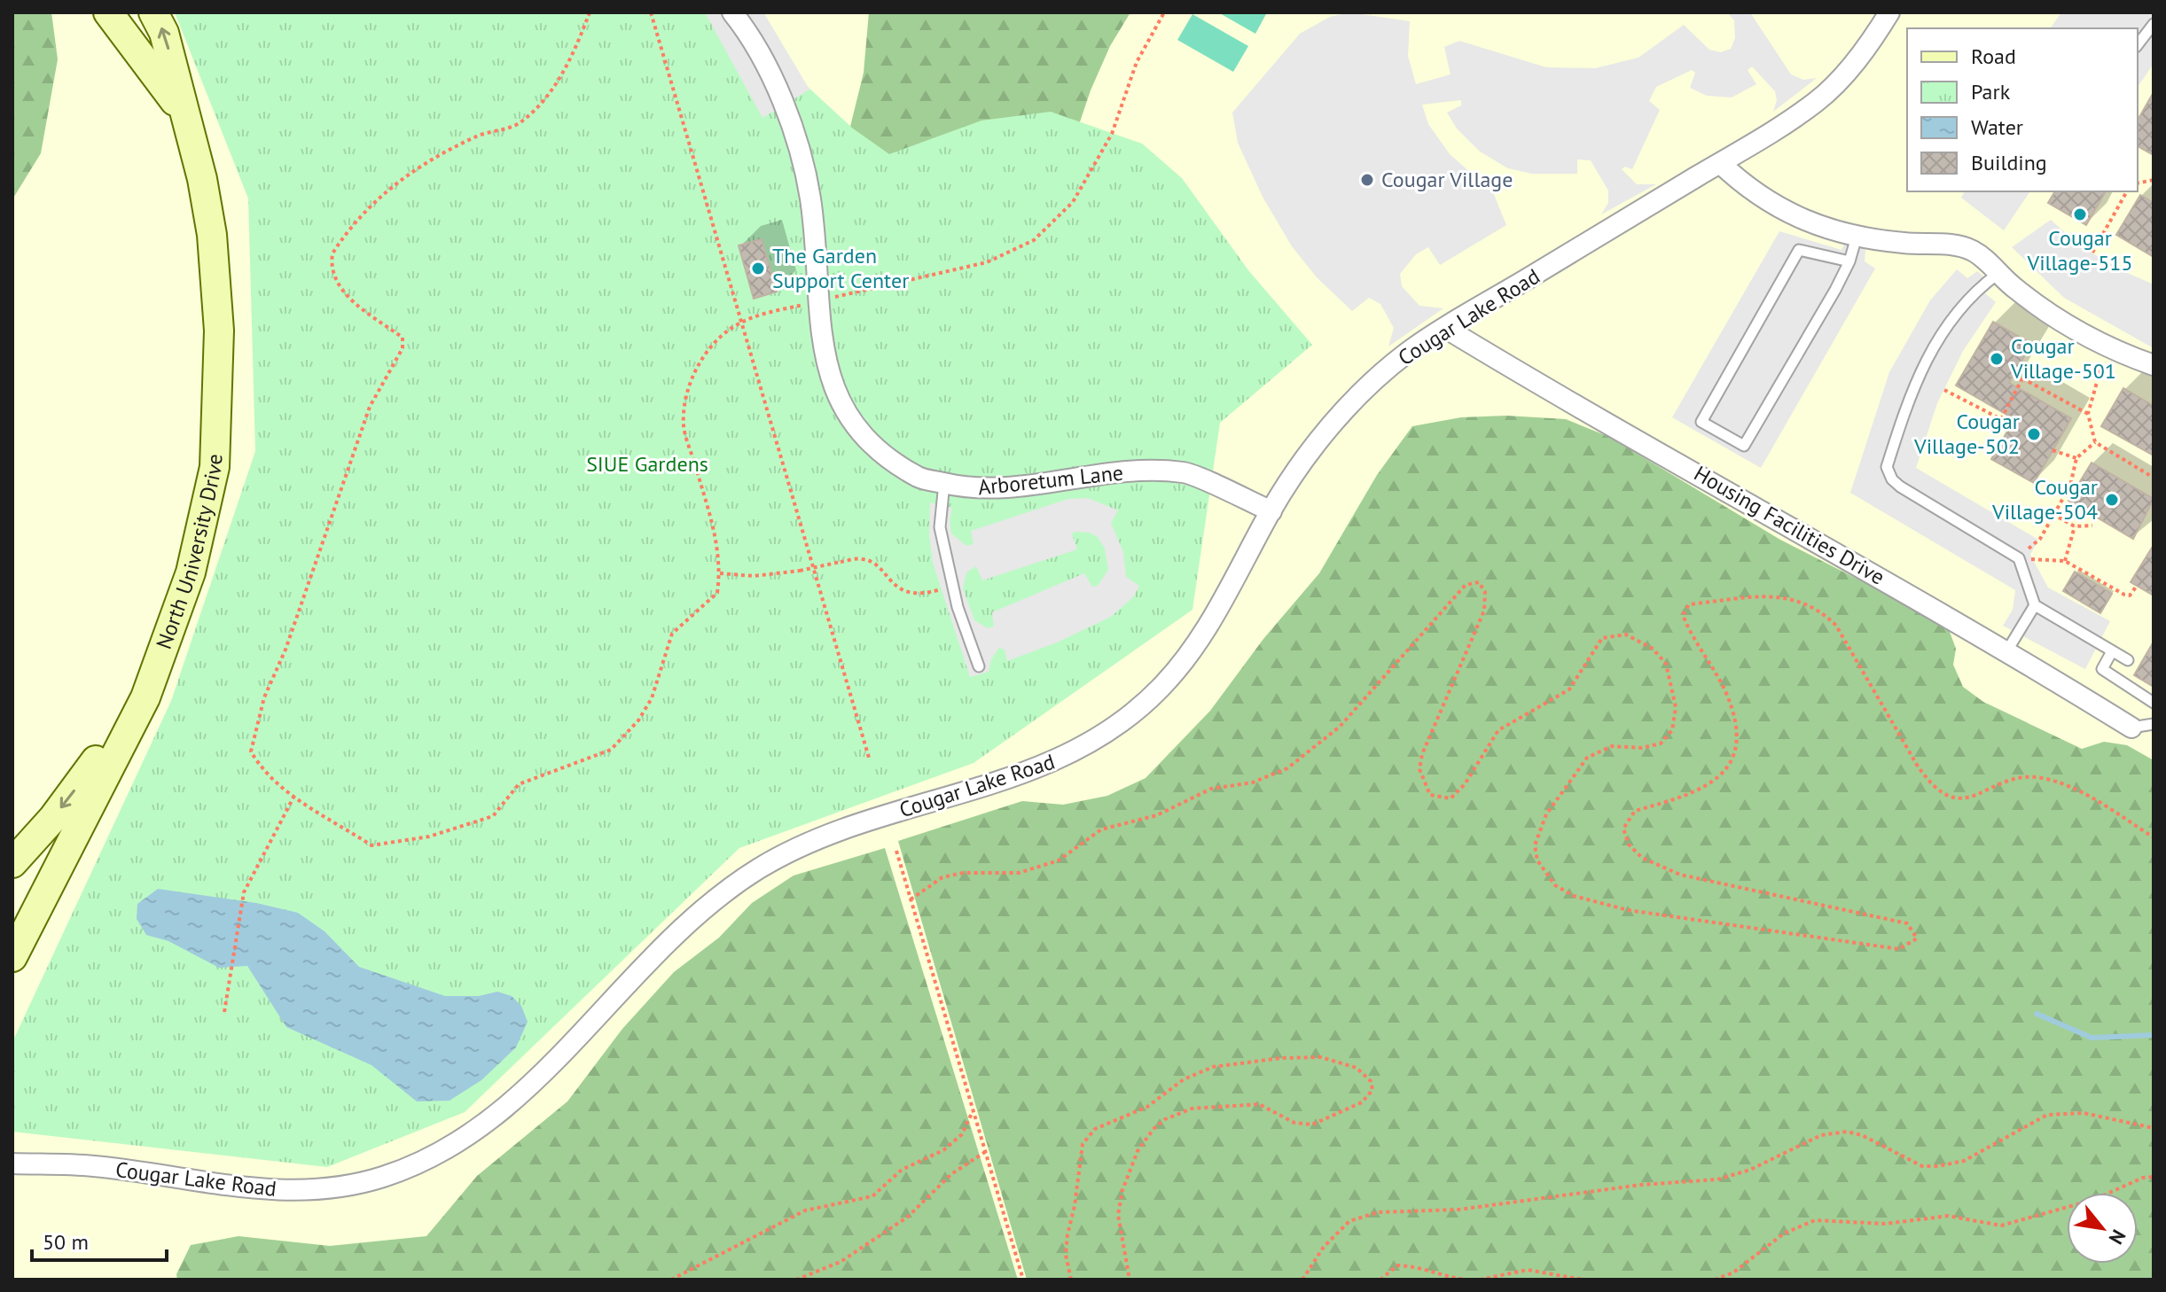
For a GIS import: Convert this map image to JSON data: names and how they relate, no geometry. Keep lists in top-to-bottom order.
{
  "streets": {
    "main road": ["North University Drive"],
    "street": ["Cougar Lake Road", "Arboretum Lane", "Housing Facilities Drive"]
  },
  "crossings": [
    ["Cougar Lake Road", "Arboretum Lane"],
    ["Cougar Lake Road", "Housing Facilities Drive"]
  ],
  "parks": ["SIUE Gardens"],
  "places": [
    "Cougar Village",
    "Cougar Village-515",
    "The Garden Support Center",
    "Cougar Village-501",
    "Cougar Village-502",
    "Cougar Village-504"
  ],
  "legend": [
    "Road",
    "Park",
    "Water",
    "Building"
  ],
  "scale_bar": "50 m",
  "north": "bottom right"
}
